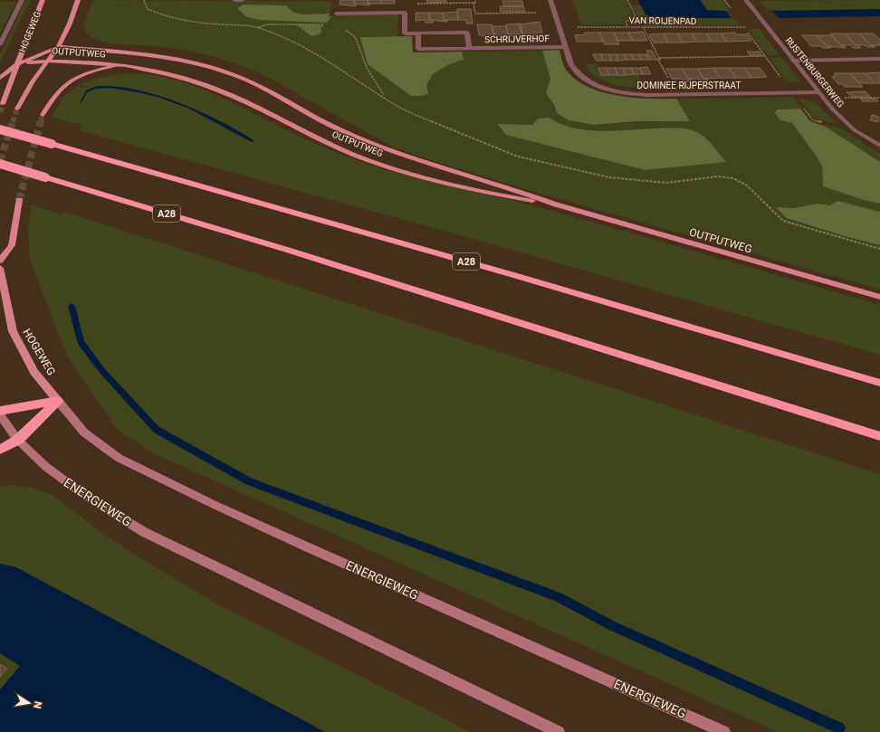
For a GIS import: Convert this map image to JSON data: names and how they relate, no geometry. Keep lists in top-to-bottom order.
{
  "streets": {
    "highway": ["A28"],
    "main road": ["HOGEWEG", "OUTPUTWEG", "ENERGIEWEG"],
    "street": ["SCHRIJVERHOF", "RUSTENBURGERWEG", "DOMINEE RIJPERSTRAAT"],
    "path": ["VAN ROIJENPAD"]
  },
  "crossings": [
    ["VAN ROIJENPAD", "RUSTENBURGERWEG"],
    ["VAN ROIJENPAD", "DOMINEE RIJPERSTRAAT"],
    ["HOGEWEG", "OUTPUTWEG"],
    ["HOGEWEG", "ENERGIEWEG"],
    ["SCHRIJVERHOF", "DOMINEE RIJPERSTRAAT"],
    ["RUSTENBURGERWEG", "DOMINEE RIJPERSTRAAT"]
  ],
  "north": "right"
}
